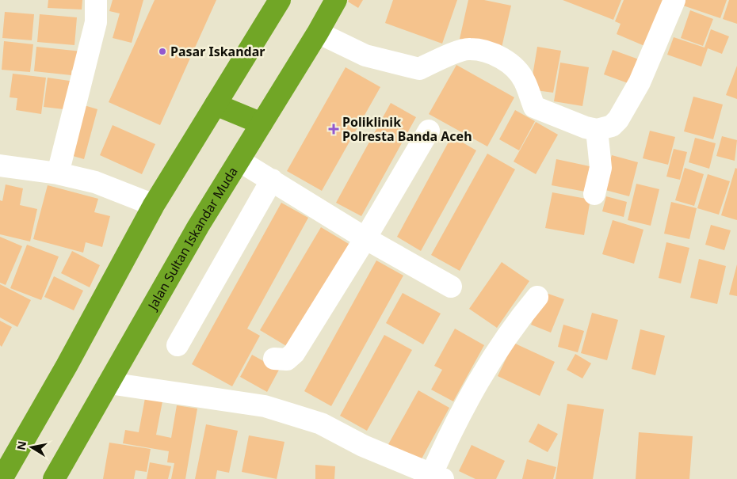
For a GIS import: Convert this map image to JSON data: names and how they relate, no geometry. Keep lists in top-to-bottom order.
{
  "streets": {
    "highway": ["Jalan Sultan Iskandar Muda"]
  },
  "places": {
    "other": ["Pasar Iskandar"],
    "health": ["Poliklinik Polresta Banda Aceh"]
  },
  "north": "left"
}
